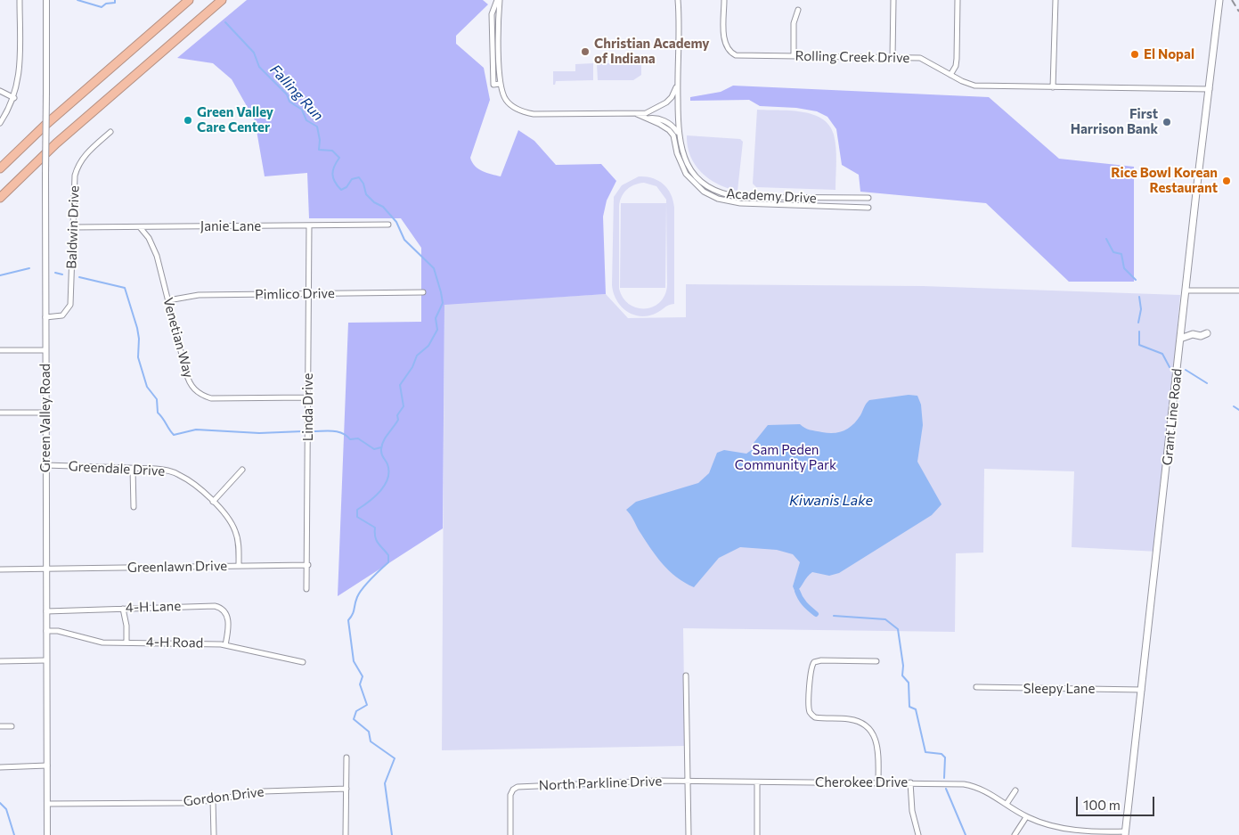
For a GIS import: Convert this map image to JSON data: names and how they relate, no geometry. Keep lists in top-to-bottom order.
{
  "streets": {
    "main road": ["Grant Line Road"],
    "street": [
      "Rolling Creek Drive",
      "Academy Drive",
      "Janie Lane",
      "Baldwin Drive",
      "Pimlico Drive",
      "Venetian Way",
      "Linda Drive",
      "Green Valley Road",
      "Greendale Drive",
      "Greenlawn Drive",
      "4-H Lane",
      "4-H Road",
      "Sleepy Lane",
      "Cherokee Drive",
      "North Parkline Drive",
      "Gordon Drive"
    ]
  },
  "crossings": [
    ["Rolling Creek Drive", "Grant Line Road"],
    ["Janie Lane", "Baldwin Drive"],
    ["Janie Lane", "Venetian Way"],
    ["Janie Lane", "Linda Drive"],
    ["Baldwin Drive", "Green Valley Road"],
    ["Pimlico Drive", "Venetian Way"],
    ["Pimlico Drive", "Linda Drive"],
    ["Venetian Way", "Linda Drive"],
    ["Linda Drive", "Greenlawn Drive"],
    ["Grant Line Road", "Sleepy Lane"],
    ["Grant Line Road", "Cherokee Drive"],
    ["Green Valley Road", "Greendale Drive"],
    ["Green Valley Road", "Greenlawn Drive"],
    ["Green Valley Road", "4-H Lane"],
    ["Green Valley Road", "4-H Road"],
    ["Green Valley Road", "Gordon Drive"],
    ["Greendale Drive", "Greenlawn Drive"],
    ["4-H Lane", "4-H Road"],
    ["Cherokee Drive", "North Parkline Drive"]
  ],
  "water": ["Falling Run", "Kiwanis Lake"],
  "parks": ["Sam Peden Community Park"],
  "places": [
    "Christian Academy of Indiana",
    "El Nopal",
    "Green Valley Care Center",
    "First Harrison Bank",
    "Rice Bowl Korean Restaurant"
  ],
  "scale_bar": "100 m"
}
